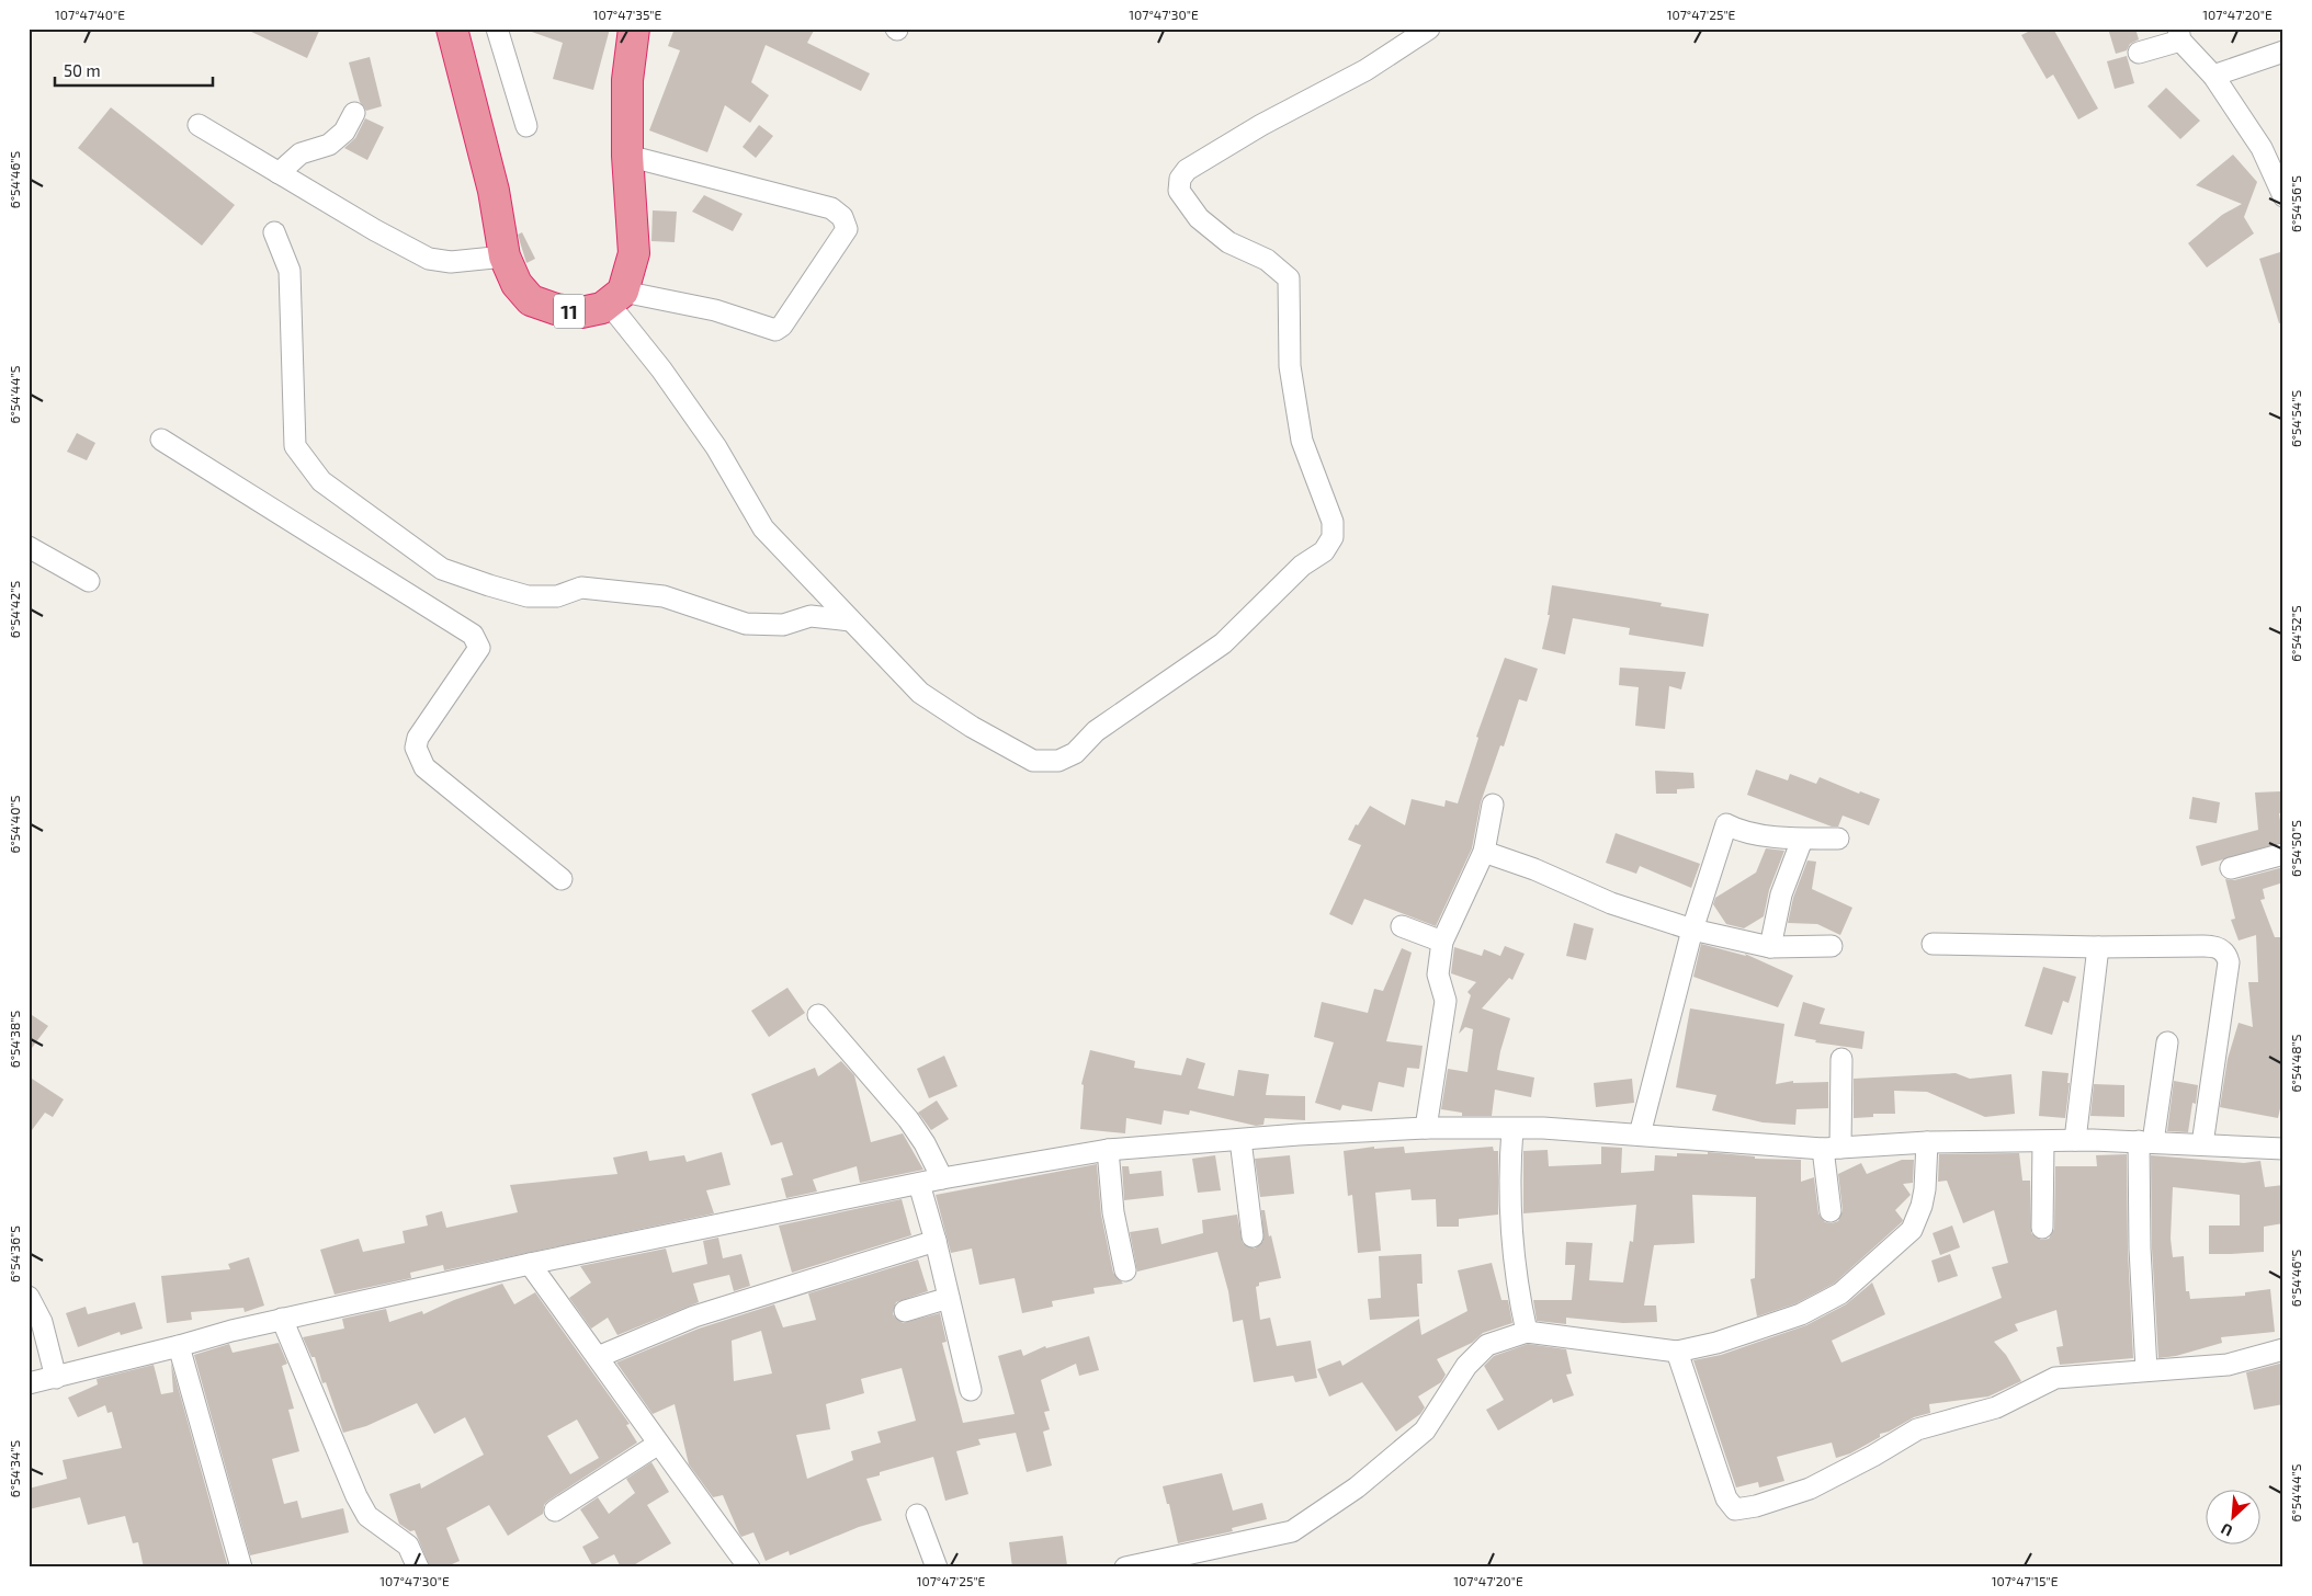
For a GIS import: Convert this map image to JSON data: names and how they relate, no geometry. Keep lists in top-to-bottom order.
{
  "streets": {
    "highway": ["11"]
  },
  "scale_bar": "50 m",
  "north": "bottom left",
  "coordinates": [
    "107°47'40\"E",
    "107°47'35\"E",
    "107°47'30\"E",
    "107°47'25\"E",
    "107°47'20\"E",
    "6°54'46\"S",
    "6°54'56\"S",
    "6°54'44\"S",
    "6°54'54\"S",
    "6°54'42\"S",
    "6°54'52\"S",
    "6°54'40\"S",
    "6°54'50\"S",
    "6°54'38\"S",
    "6°54'48\"S",
    "6°54'36\"S",
    "6°54'34\"S",
    "107°47'15\"E"
  ]
}
